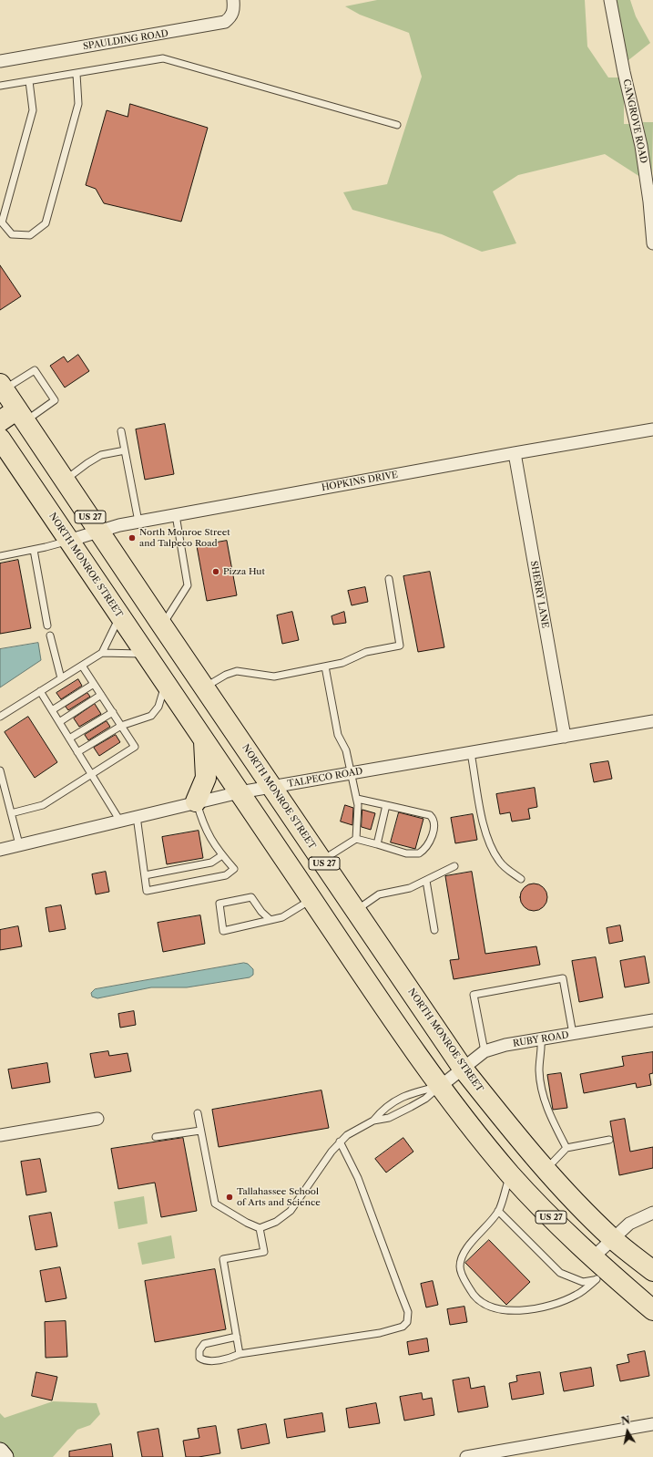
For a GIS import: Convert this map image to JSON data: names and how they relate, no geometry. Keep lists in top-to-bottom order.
{
  "streets": {
    "highway": ["US 27", "NORTH MONROE STREET"],
    "street": [
      "SPAULDING ROAD",
      "CANGROVE ROAD",
      "HOPKINS DRIVE",
      "SHERRY LANE",
      "TALPECO ROAD",
      "RUBY ROAD"
    ]
  },
  "crossings": [
    ["HOPKINS DRIVE", "NORTH MONROE STREET"],
    ["HOPKINS DRIVE", "SHERRY LANE"],
    ["NORTH MONROE STREET", "TALPECO ROAD"],
    ["NORTH MONROE STREET", "RUBY ROAD"],
    ["SHERRY LANE", "TALPECO ROAD"]
  ],
  "places": ["North Monroe Street and Talpeco Road", "Pizza Hut", "Tallahassee School of Arts and Science"],
  "north": "top"
}
